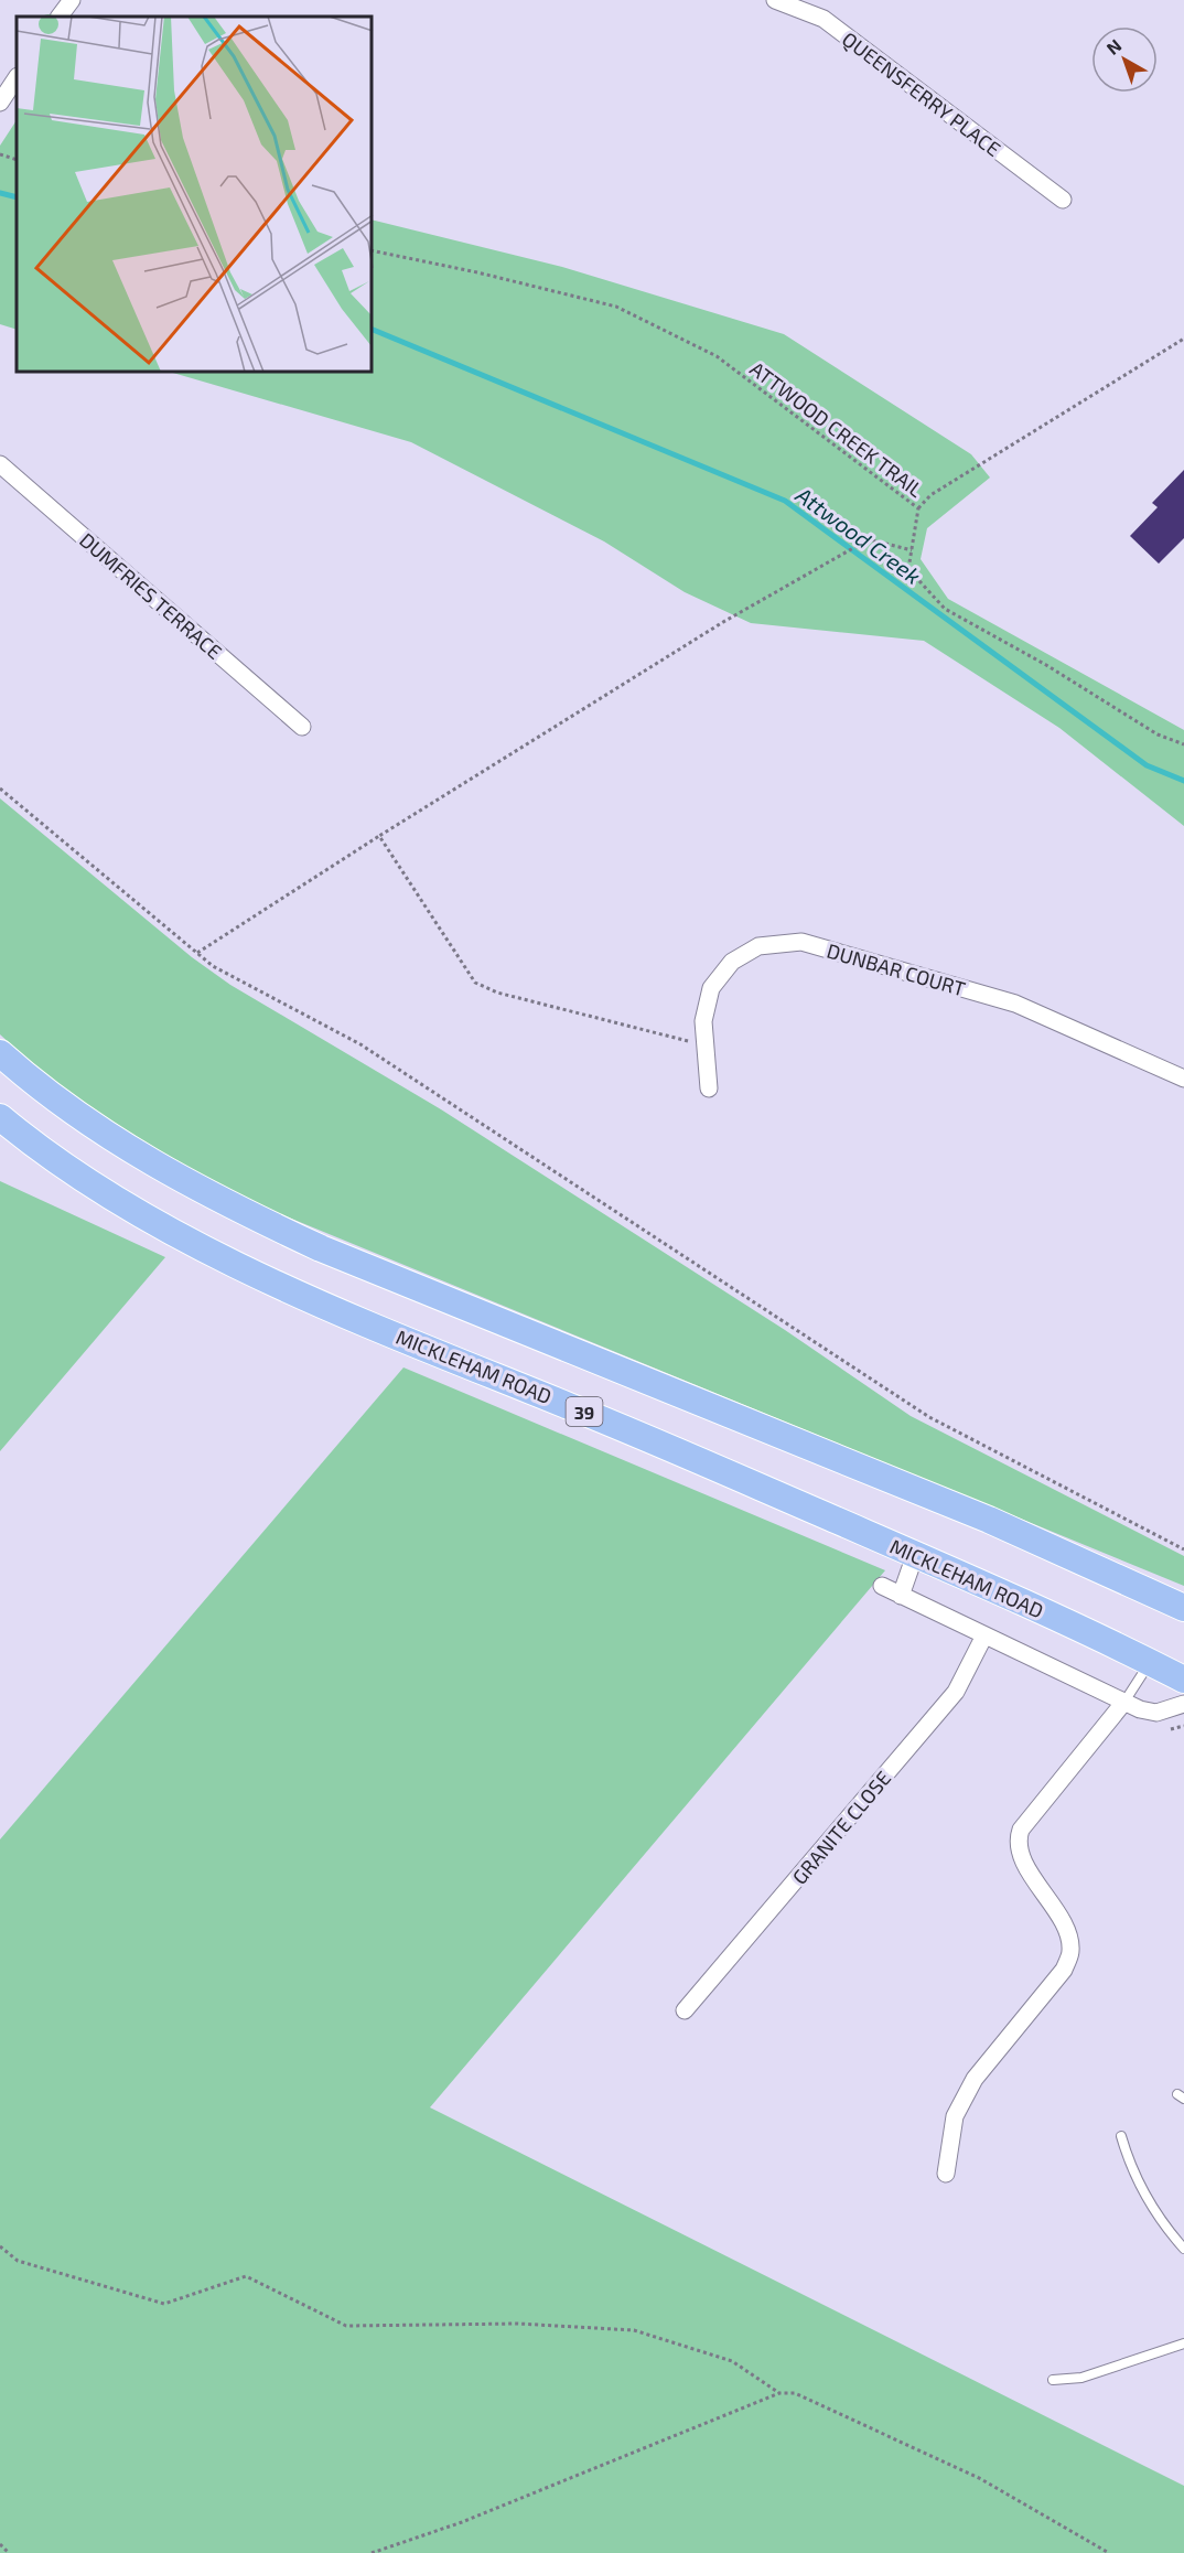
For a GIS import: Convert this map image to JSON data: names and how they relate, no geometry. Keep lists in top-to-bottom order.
{
  "streets": {
    "main road": ["MICKLEHAM ROAD", "39"],
    "street": [
      "QUEENSFERRY PLACE",
      "DUMFRIES TERRACE",
      "DUNBAR COURT",
      "GRANITE CLOSE"
    ],
    "path": ["ATTWOOD CREEK TRAIL"]
  },
  "water": ["Attwood Creek"],
  "north": "top left"
}
